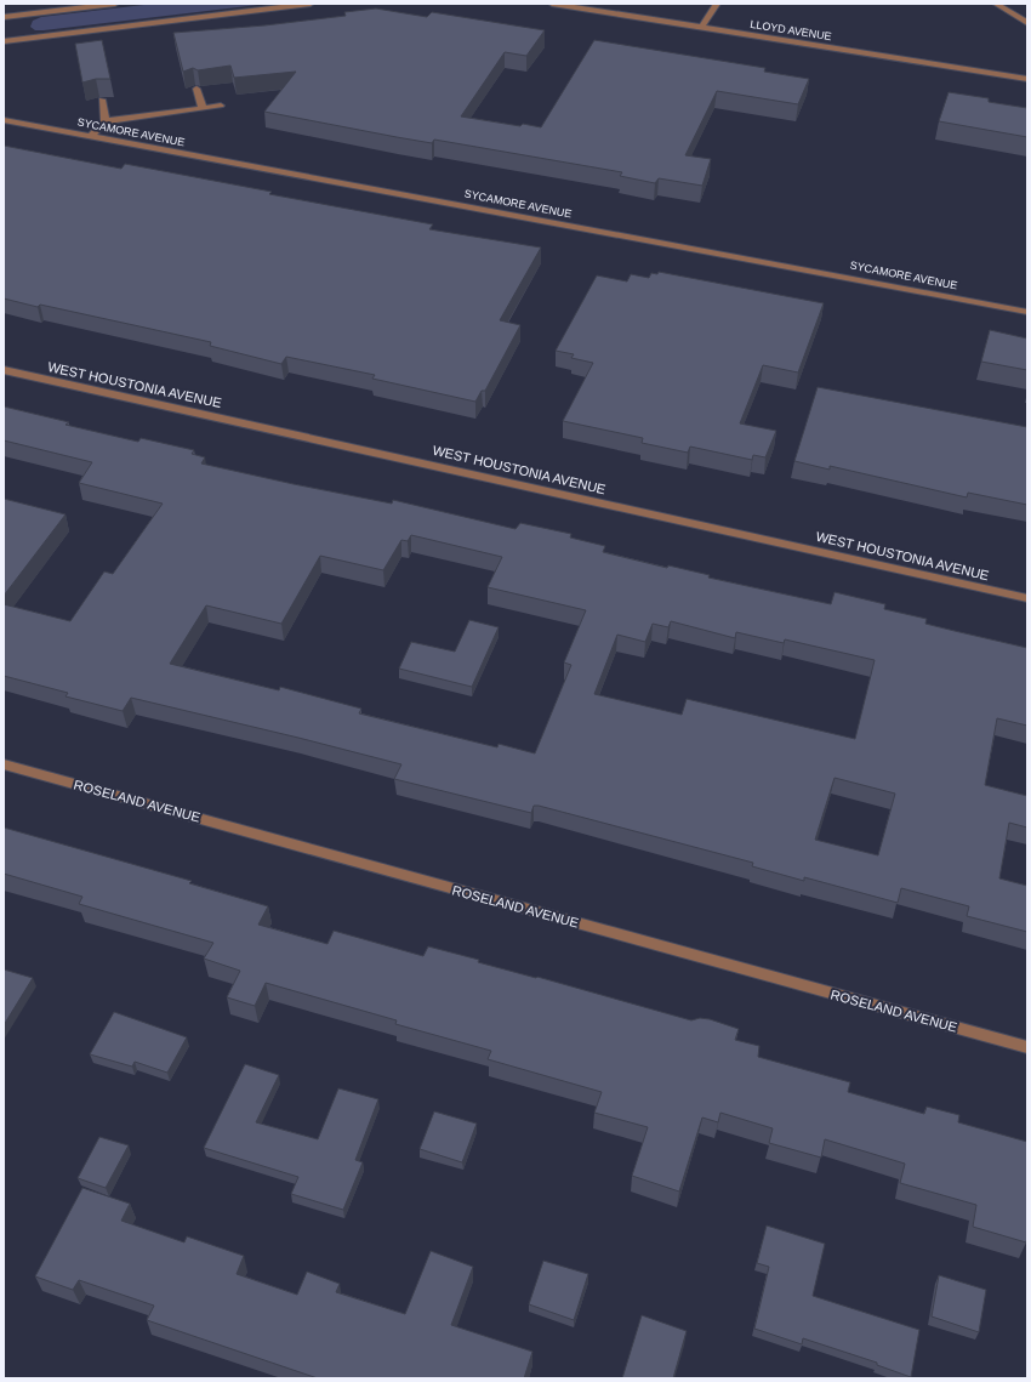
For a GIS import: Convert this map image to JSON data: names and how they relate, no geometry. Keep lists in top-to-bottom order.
{
  "streets": {
    "street": [
      "LLOYD AVENUE",
      "SYCAMORE AVENUE",
      "WEST HOUSTONIA AVENUE",
      "ROSELAND AVENUE"
    ]
  }
}
